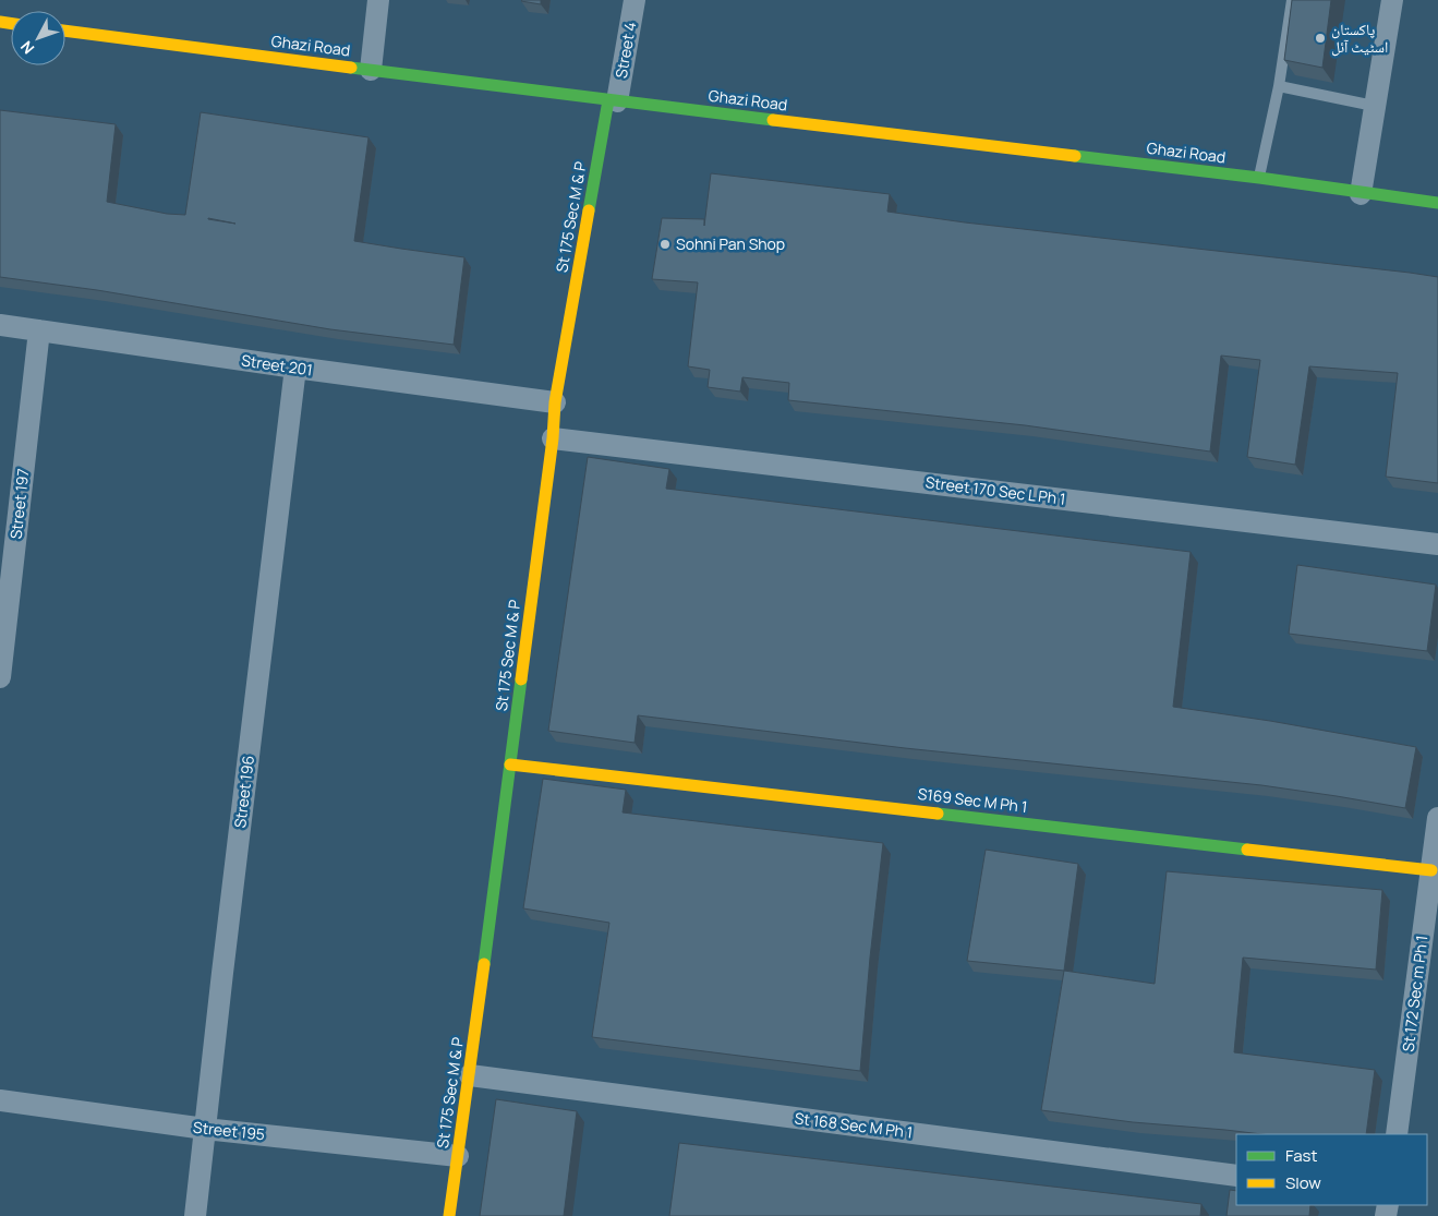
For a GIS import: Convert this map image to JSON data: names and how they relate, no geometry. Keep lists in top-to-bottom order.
{
  "streets": {
    "street": [
      "Ghazi Road",
      "Street 4",
      "St 175 Sec M & P",
      "Street 201",
      "Street 170 Sec L Ph 1",
      "Street 197",
      "Street 196",
      "S169 Sec M Ph 1",
      "St 172 Sec m Ph 1",
      "St 168 Sec M Ph 1",
      "Street 195"
    ]
  },
  "crossings": [
    ["Ghazi Road", "Street 4"],
    ["Ghazi Road", "St 175 Sec M & P"],
    ["Street 4", "St 175 Sec M & P"],
    ["St 175 Sec M & P", "Street 201"],
    ["St 175 Sec M & P", "Street 170 Sec L Ph 1"],
    ["St 175 Sec M & P", "S169 Sec M Ph 1"],
    ["St 175 Sec M & P", "St 168 Sec M Ph 1"],
    ["St 175 Sec M & P", "Street 195"],
    ["Street 201", "Street 197"],
    ["Street 201", "Street 196"],
    ["Street 196", "Street 195"],
    ["S169 Sec M Ph 1", "St 172 Sec m Ph 1"]
  ],
  "places": ["پاکستان اسٹیٹ آئل", "Sohni Pan Shop"],
  "legend": ["Fast", "Slow"],
  "north": "bottom left"
}
